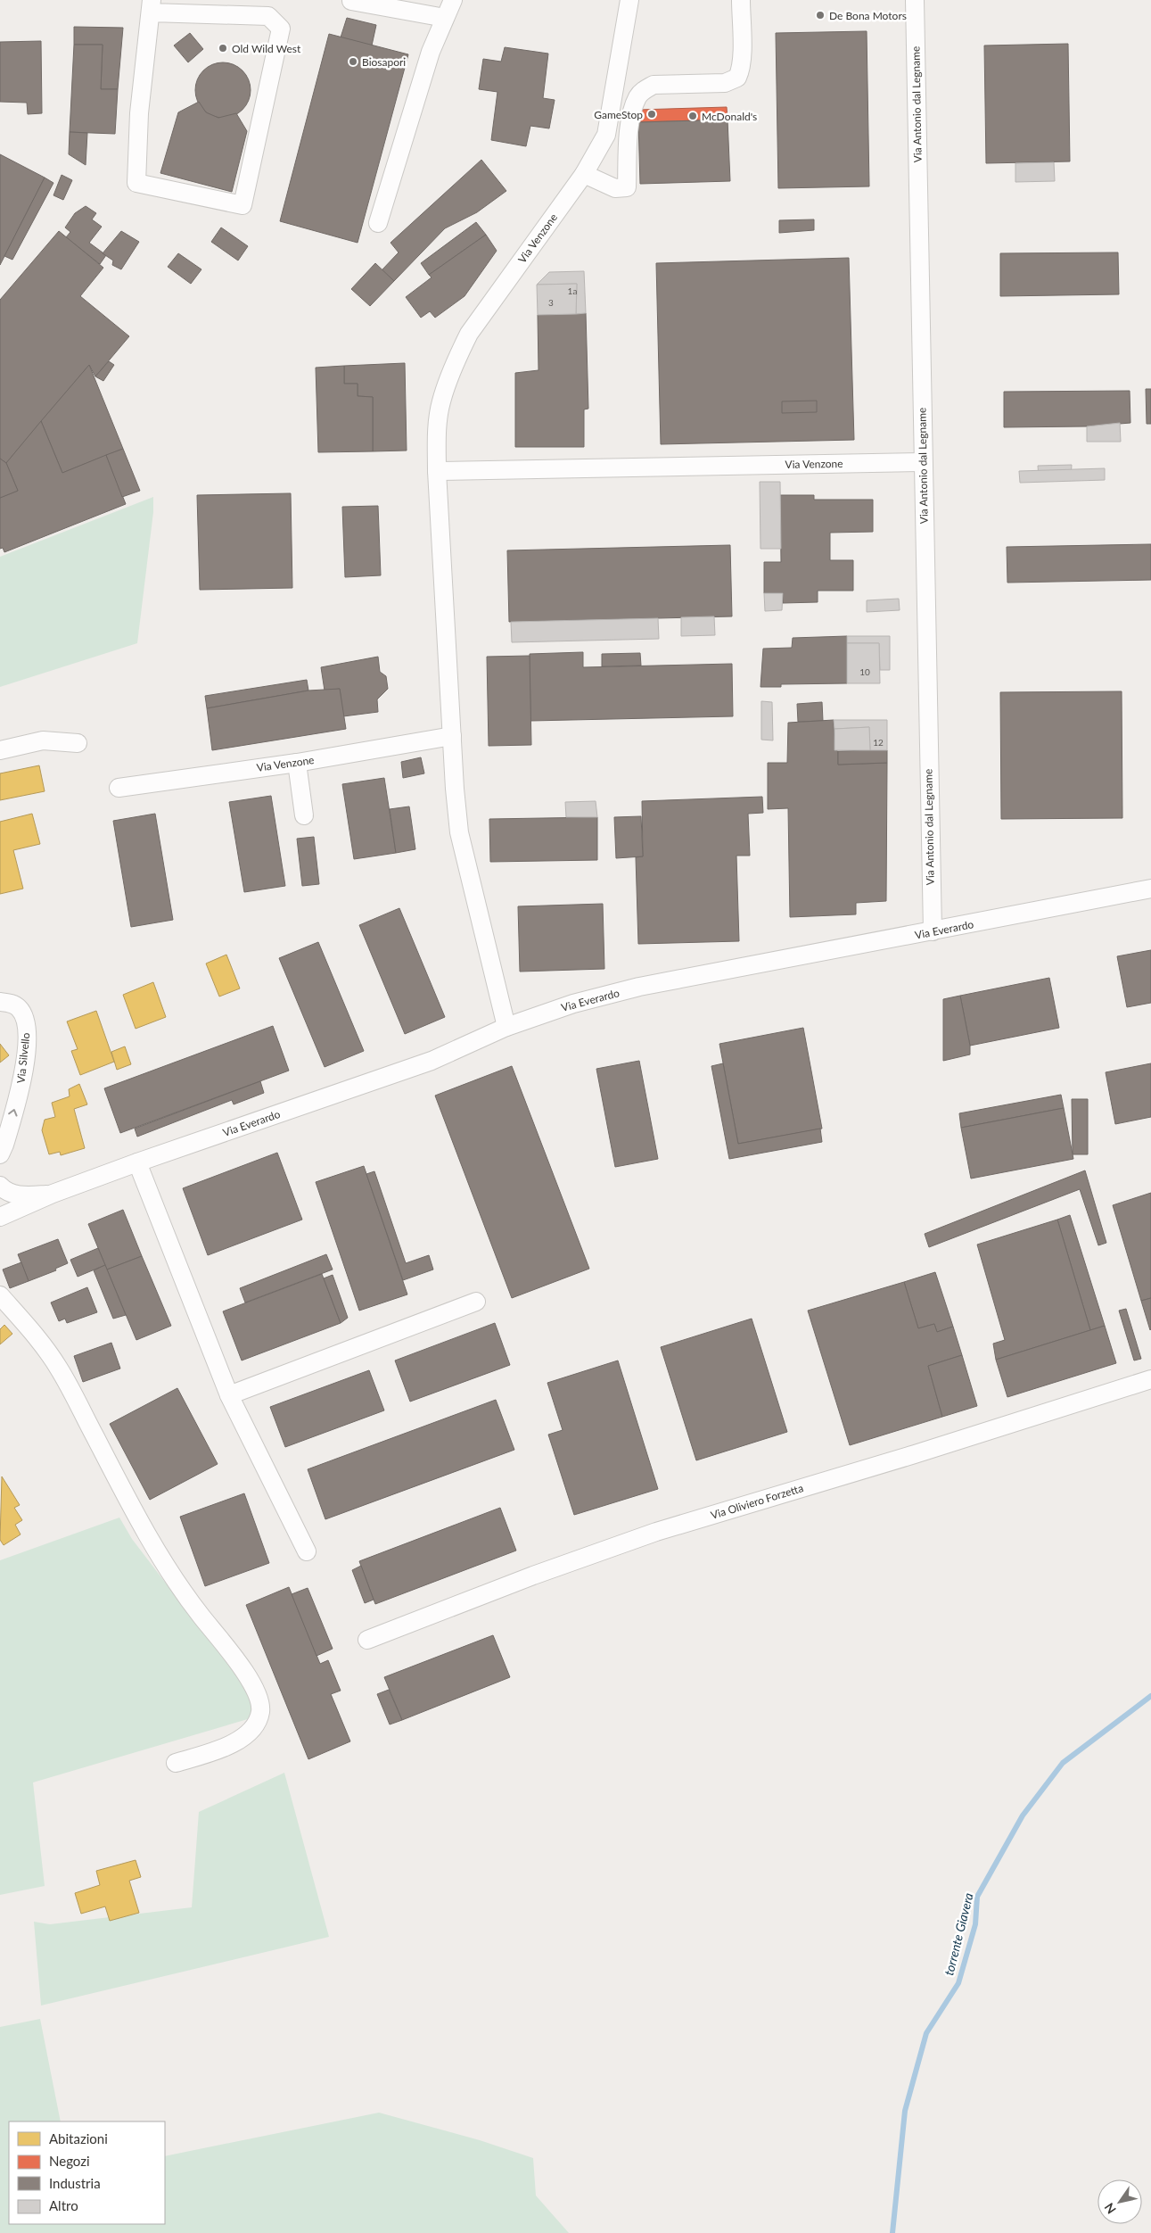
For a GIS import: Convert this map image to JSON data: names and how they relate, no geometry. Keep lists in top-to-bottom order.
{
  "streets": {
    "street": [
      "Via Antonio dal Legname",
      "Via Venzone",
      "Via Everardo",
      "Via Silvello",
      "Via Oliviero Forzetta"
    ]
  },
  "crossings": [
    ["Via Antonio dal Legname", "Via Venzone"],
    ["Via Antonio dal Legname", "Via Everardo"],
    ["Via Venzone", "Via Everardo"]
  ],
  "one_way": ["Via Silvello"],
  "water": ["torrente Giavera"],
  "places": [
    "De Bona Motors",
    "Old Wild West",
    "Biosapori",
    "GameStop",
    "McDonald's"
  ],
  "house_numbers": [
    "1a",
    "3",
    "10",
    "12"
  ],
  "legend": [
    "Abitazioni",
    "Negozi",
    "Industria",
    "Altro"
  ],
  "north": "bottom left"
}
